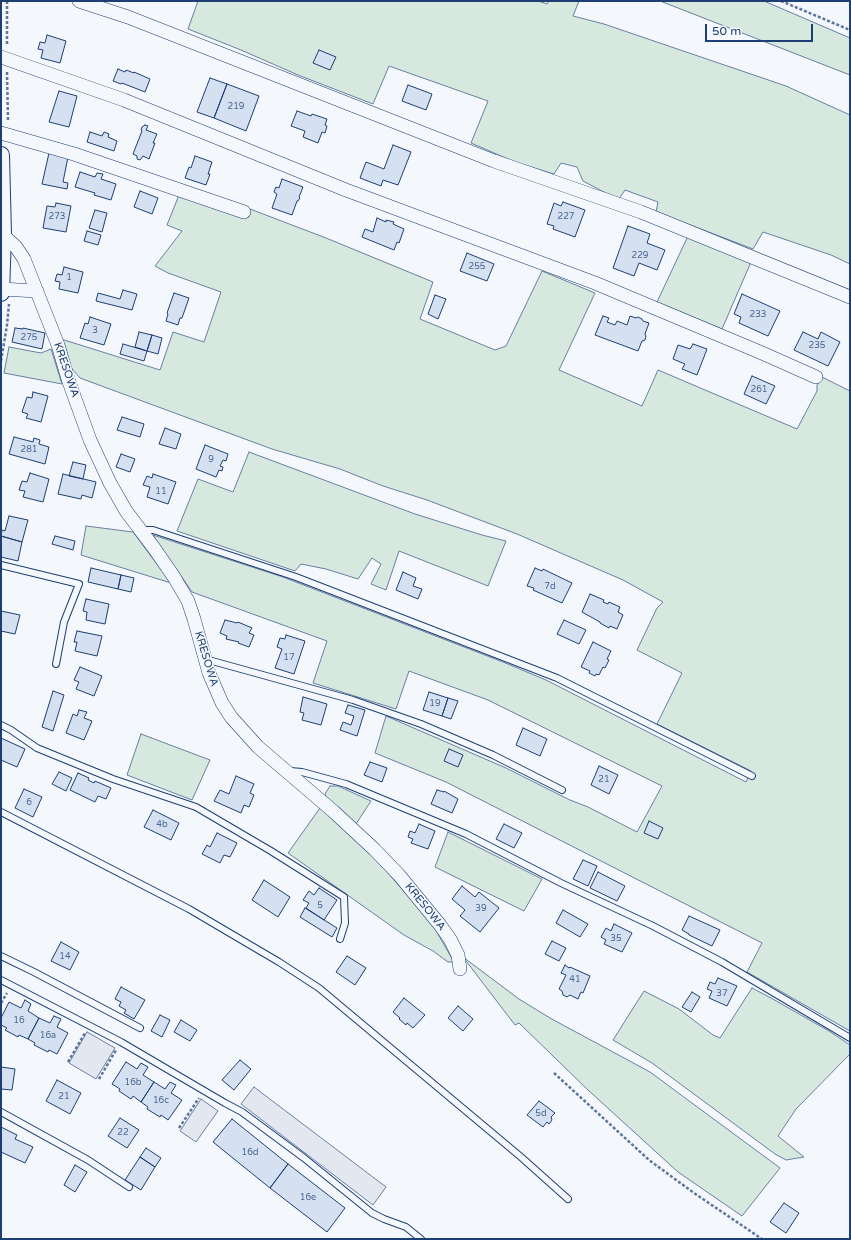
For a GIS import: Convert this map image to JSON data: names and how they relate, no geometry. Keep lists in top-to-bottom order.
{
  "streets": {
    "street": ["KRESOWA"]
  },
  "house_numbers": [
    "219",
    "273",
    "227",
    "229",
    "255",
    "1",
    "233",
    "3",
    "275",
    "235",
    "261",
    "281",
    "9",
    "11",
    "7d",
    "17",
    "19",
    "21",
    "6",
    "4b",
    "5",
    "39",
    "35",
    "14",
    "41",
    "37",
    "16",
    "16a",
    "16b",
    "21",
    "16c",
    "5d",
    "22",
    "16d",
    "16e"
  ],
  "scale_bar": "50 m"
}
